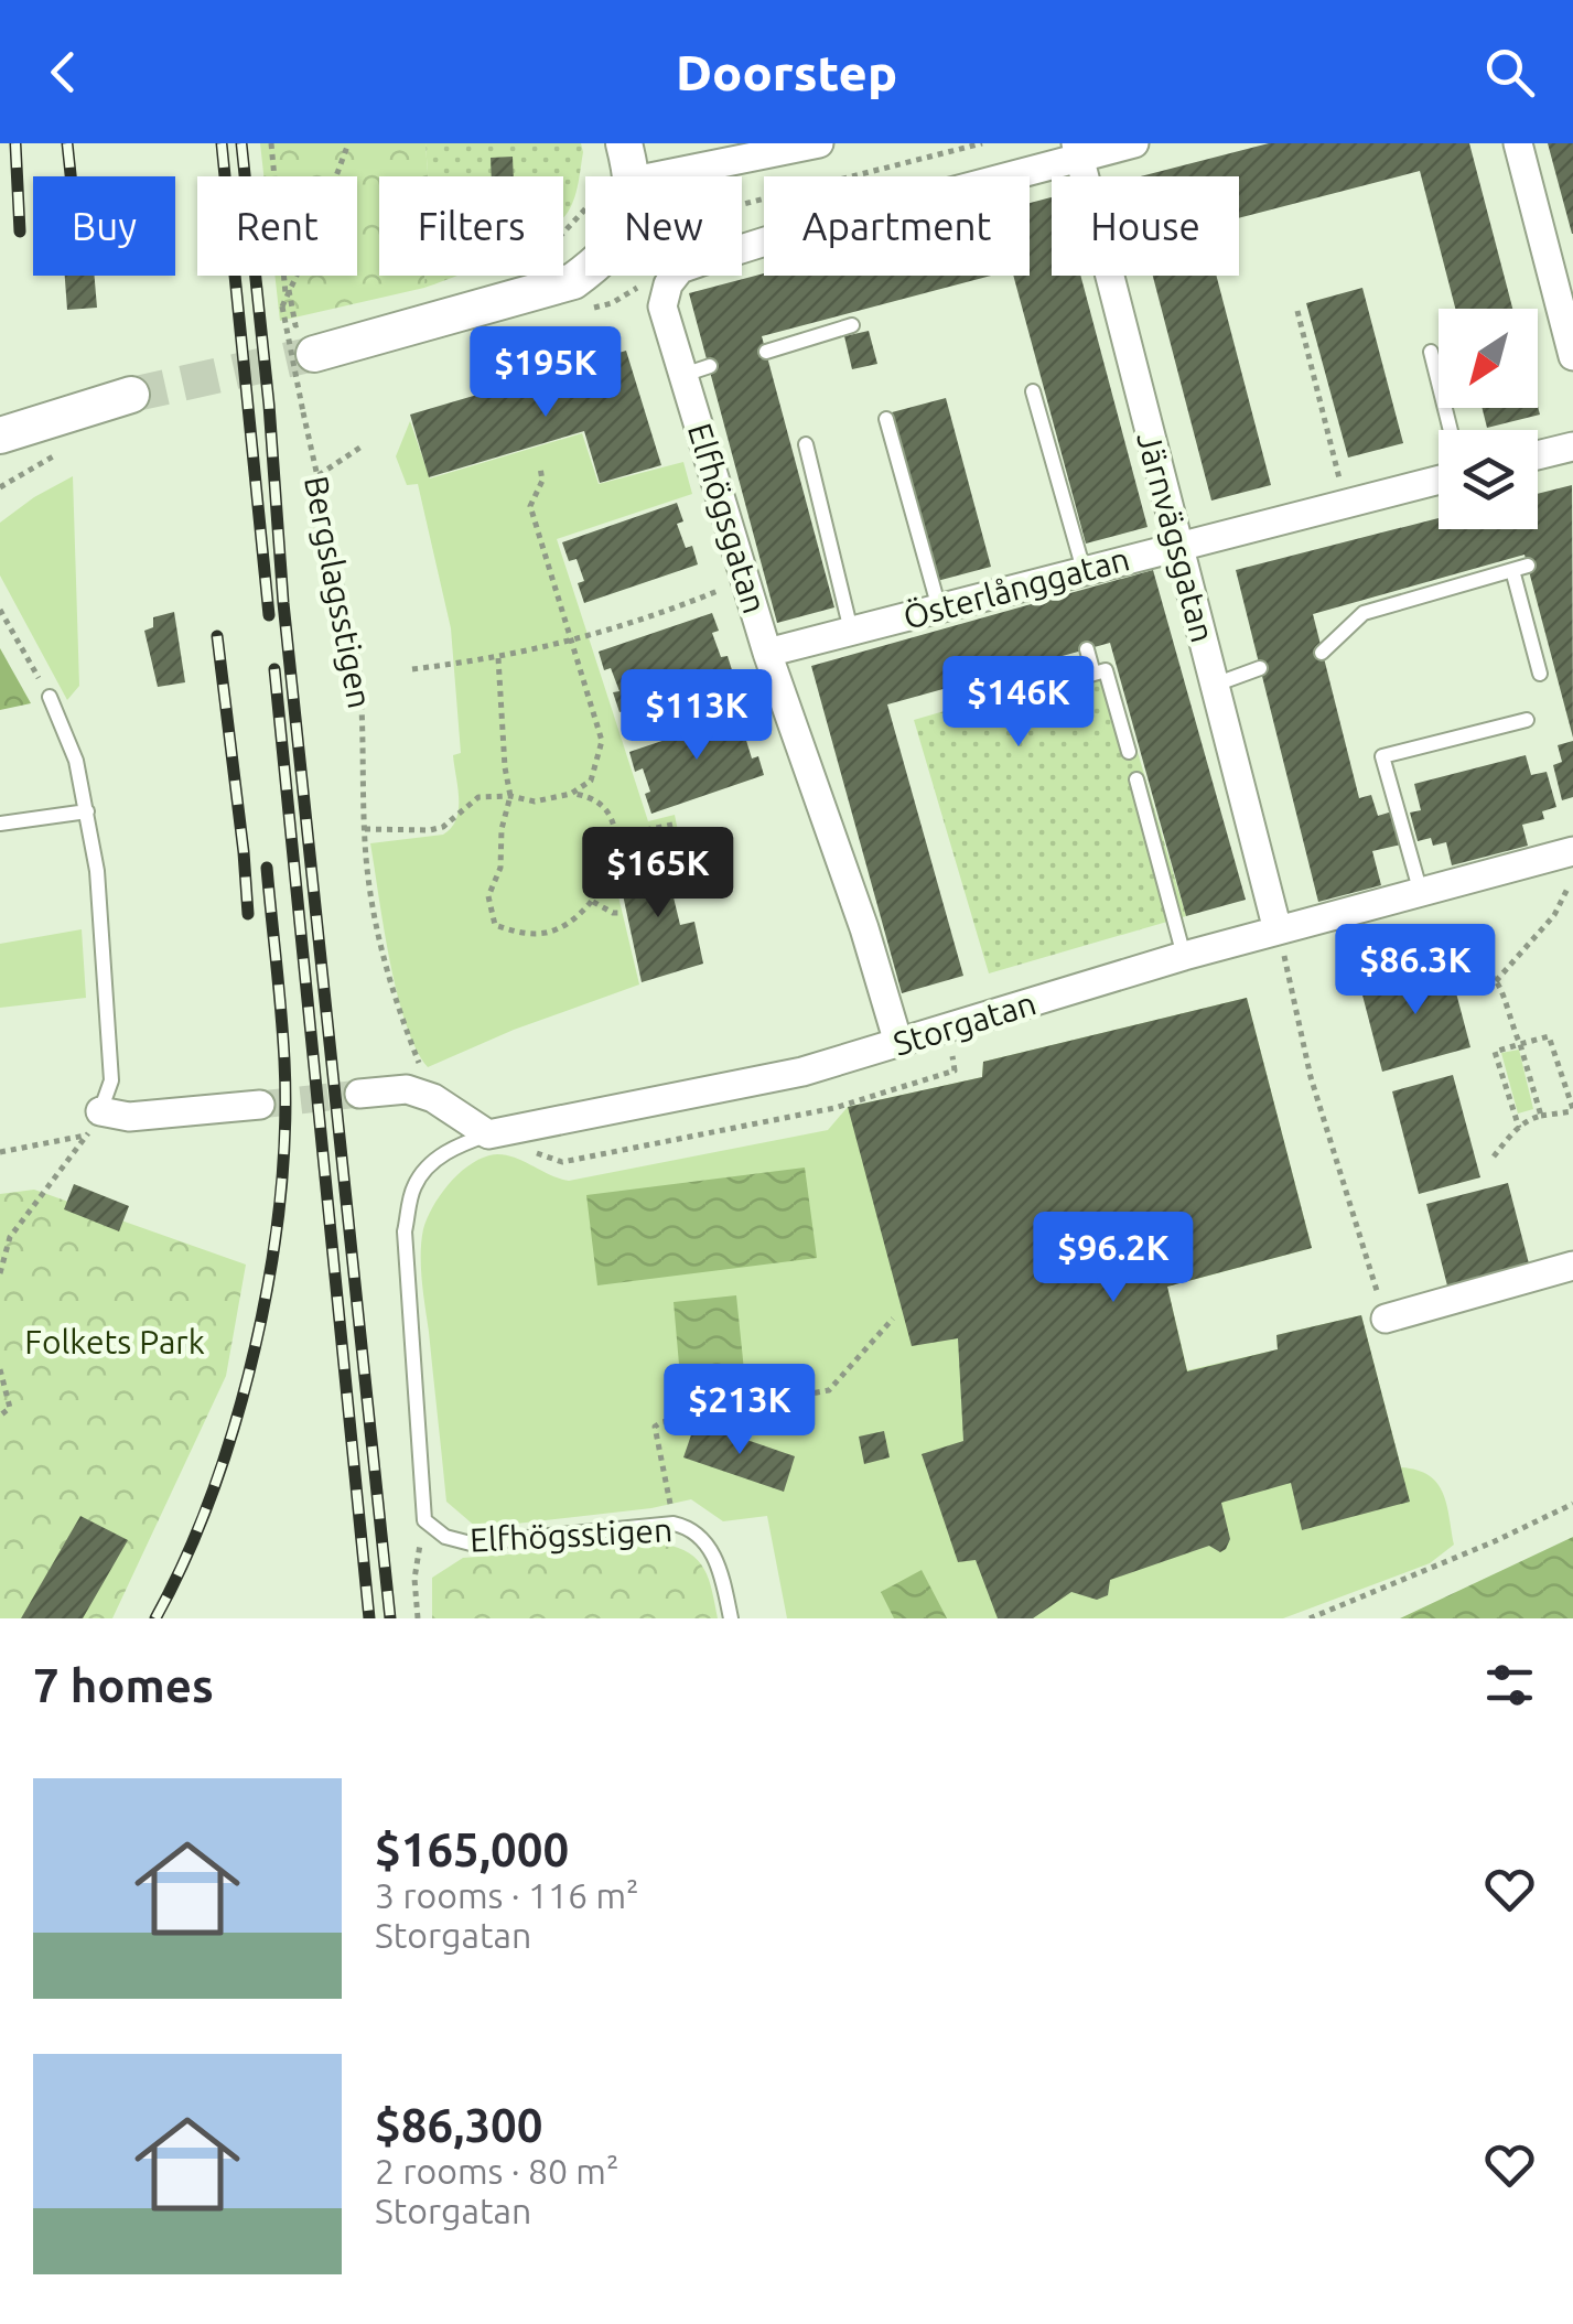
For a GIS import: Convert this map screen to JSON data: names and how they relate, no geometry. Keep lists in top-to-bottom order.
{
  "streets": {
    "street": [
      "Elfhögsgatan",
      "Järnvägsgatan",
      "Österlånggatan",
      "Storgatan"
    ],
    "lane": ["Elfhögsstigen"],
    "path": ["Bergslagsstigen"]
  },
  "crossings": [
    ["Elfhögsgatan", "Österlånggatan"],
    ["Elfhögsgatan", "Storgatan"],
    ["Järnvägsgatan", "Österlånggatan"],
    ["Järnvägsgatan", "Storgatan"]
  ],
  "parks": ["Folkets Park"],
  "north": "bottom left",
  "page": {
    "header": "Doorstep",
    "chip": [
      "Buy",
      "Rent",
      "Filters",
      "New",
      "Apartment",
      "House"
    ],
    "price": [
      "$195K",
      "$146K",
      "$113K",
      "$165K",
      "$86.3K",
      "$96.2K",
      "$213K"
    ],
    "heading": "7 homes",
    "list": [
      {
        "name": "$165,000",
        "note": "3 rooms · 116 m² · Storgatan"
      },
      {
        "name": "$86,300",
        "note": "2 rooms · 80 m² · Storgatan"
      }
    ]
  }
}
